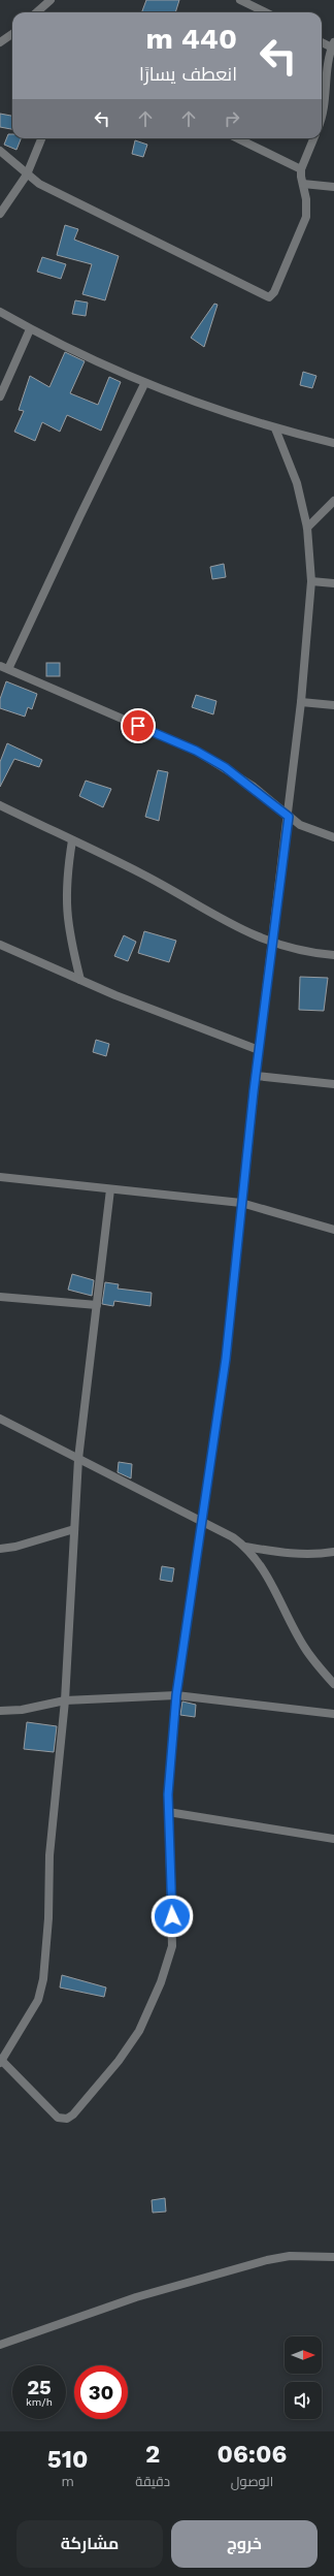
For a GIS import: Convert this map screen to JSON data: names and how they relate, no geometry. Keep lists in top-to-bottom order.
{
  "north": "right",
  "page": {
    "turn": ["440 m", "انعطف يسارًا"],
    "speed": "25 km/h",
    "limit": "30",
    "eta": [
      "06:06",
      "الوصول",
      "2",
      "دقيقة",
      "510",
      "m"
    ],
    "buttons": ["خروج", "مشاركة"]
  }
}
